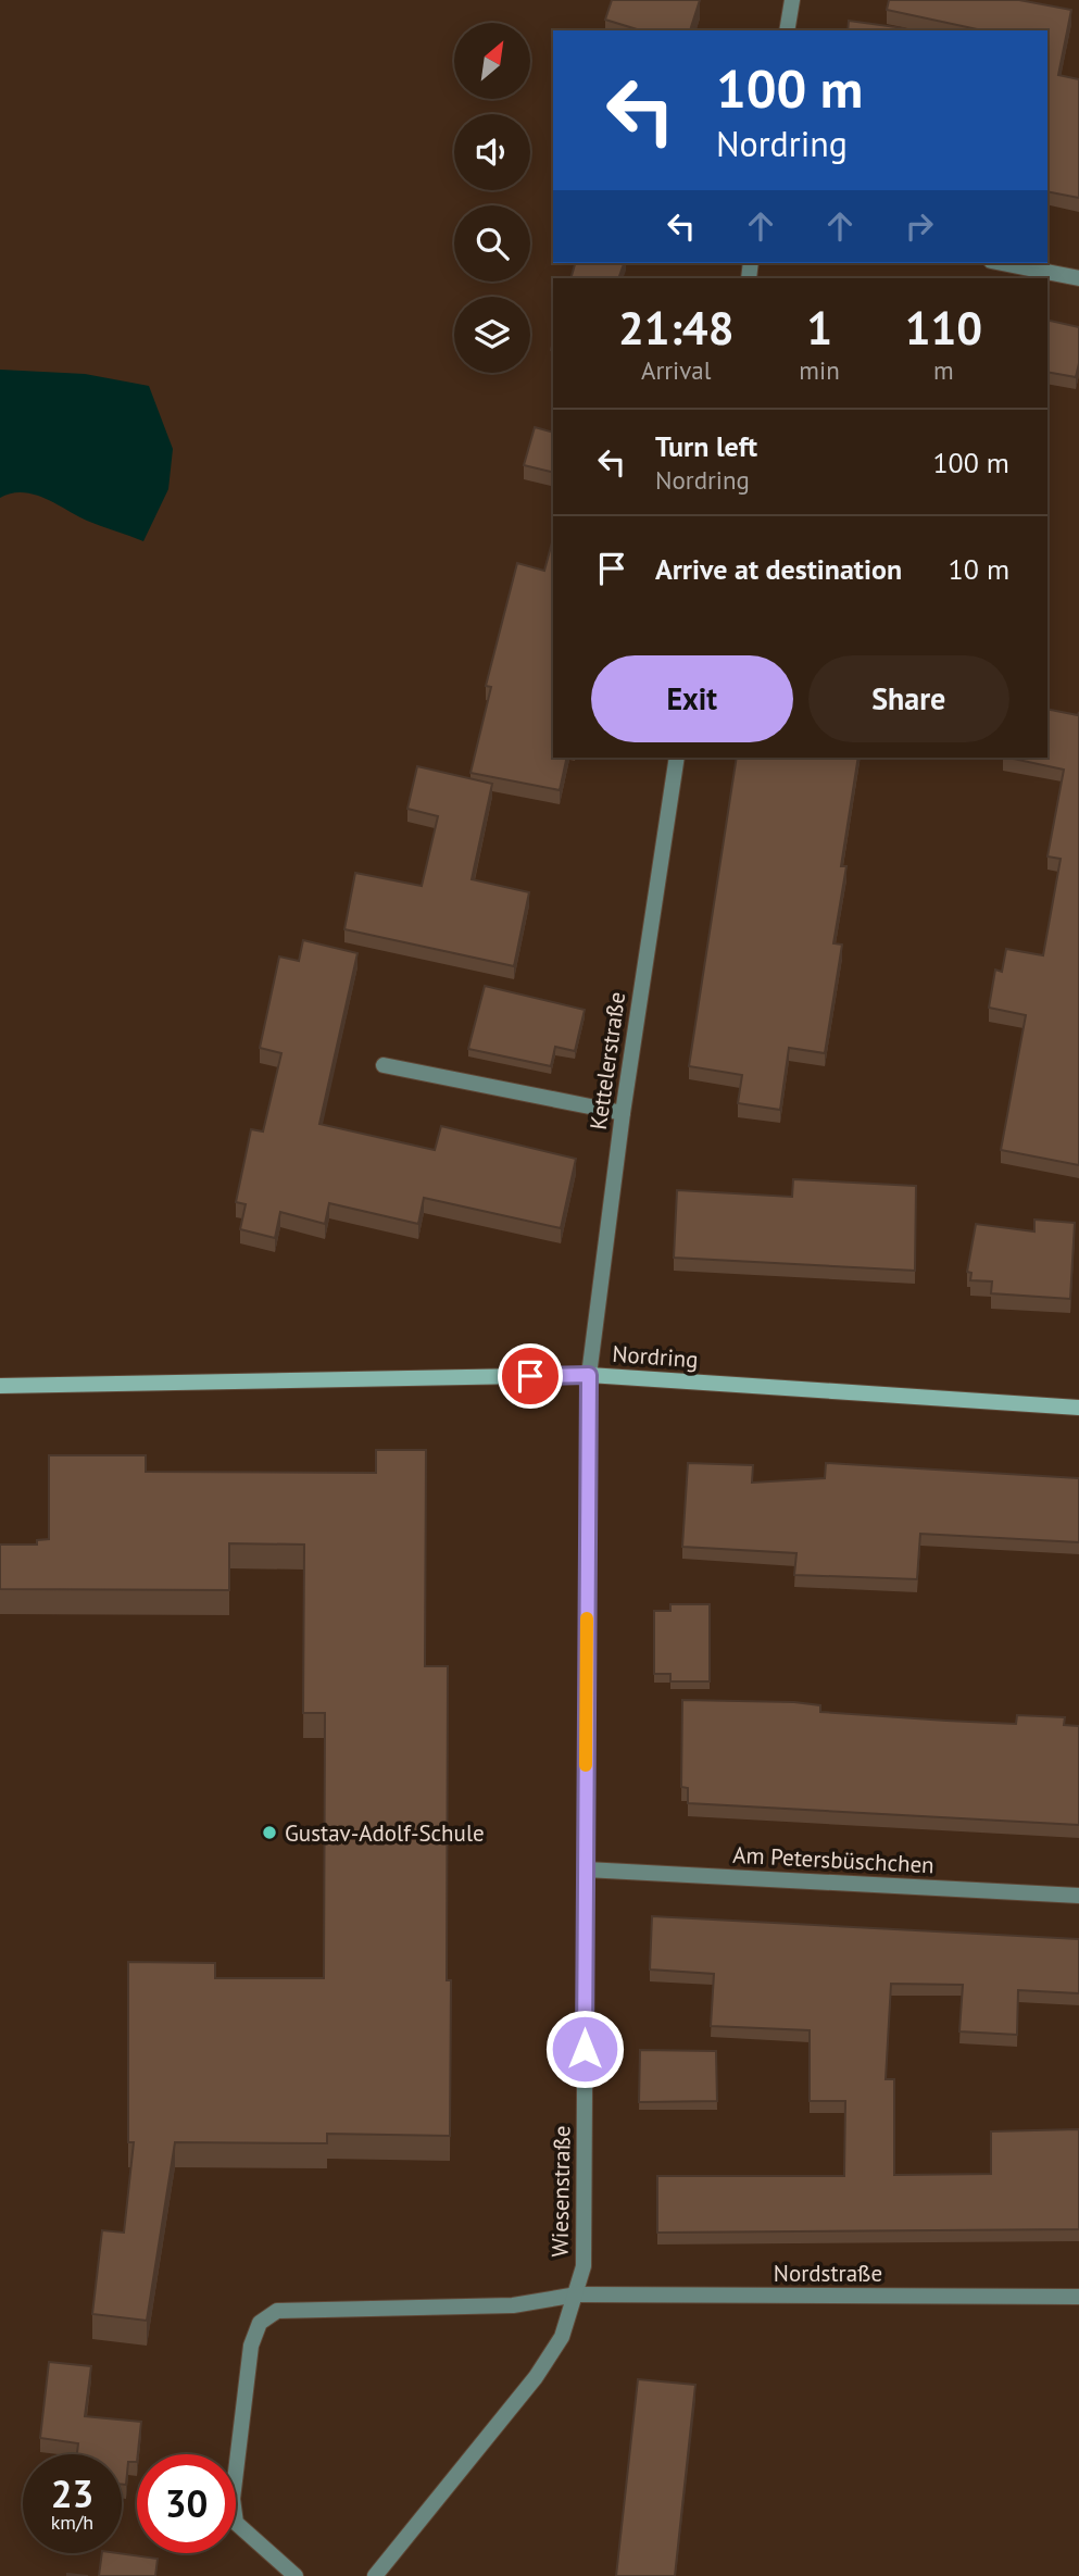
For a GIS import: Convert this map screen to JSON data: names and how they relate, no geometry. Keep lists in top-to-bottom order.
{
  "streets": {
    "street": [
      "Kettelerstraße",
      "Nordring",
      "Am Petersbüschchen",
      "Wiesenstraße",
      "Nordstraße"
    ]
  },
  "crossings": [
    ["Kettelerstraße", "Nordring"],
    ["Kettelerstraße", "Wiesenstraße"],
    ["Nordring", "Wiesenstraße"],
    ["Am Petersbüschchen", "Wiesenstraße"],
    ["Wiesenstraße", "Nordstraße"]
  ],
  "places": ["Gustav-Adolf-Schule"],
  "north": "top right",
  "page": {
    "turn": ["100 m", "Nordring"],
    "eta": [
      "21:48",
      "Arrival",
      "1",
      "min",
      "110",
      "m"
    ],
    "list": [
      {
        "name": "Turn left",
        "note": "Nordring",
        "value": "100 m"
      },
      {
        "name": "Arrive at destination",
        "value": "10 m"
      }
    ],
    "buttons": ["Exit", "Share"],
    "speed": "23 km/h",
    "limit": "30"
  }
}
